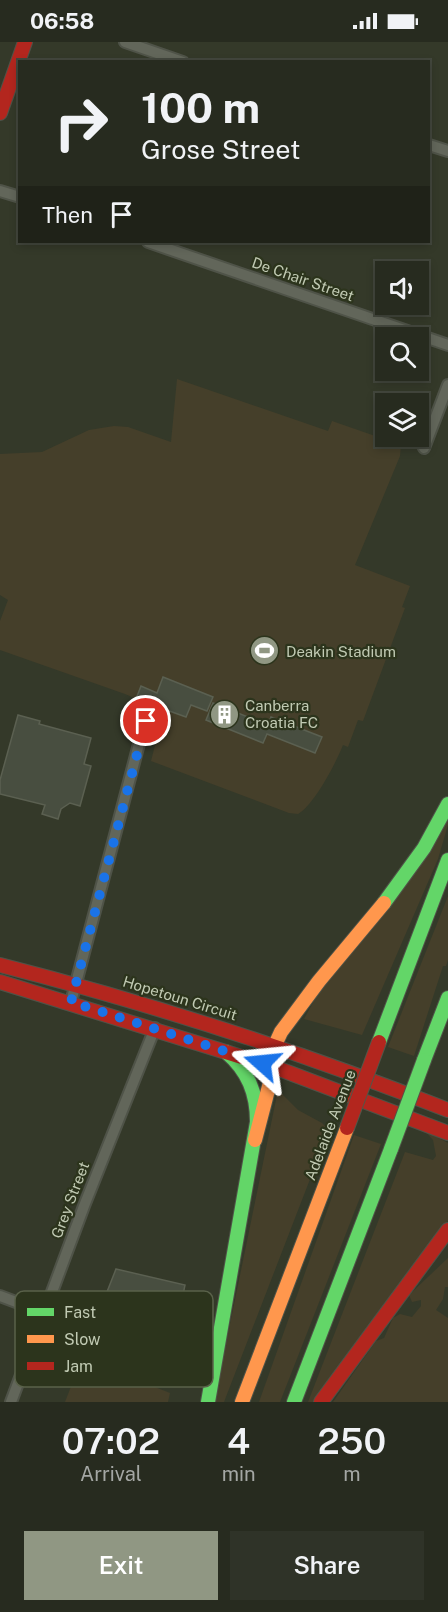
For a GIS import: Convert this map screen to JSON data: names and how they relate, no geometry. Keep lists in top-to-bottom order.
{
  "streets": {
    "main road": ["Hopetoun Circuit", "Adelaide Avenue", "Grey Street"],
    "street": ["De Chair Street"]
  },
  "crossings": [
    ["Hopetoun Circuit", "Grey Street"]
  ],
  "places": {
    "sports": ["Deakin Stadium"],
    "building": ["Canberra Croatia FC"]
  },
  "legend": ["Fast", "Slow", "Jam"],
  "page": {
    "status": "06:58",
    "turn": ["100 m", "Grose Street"],
    "then": "Then",
    "eta": [
      "07:02",
      "Arrival",
      "4",
      "min",
      "250",
      "m"
    ],
    "buttons": ["Exit", "Share"]
  }
}
